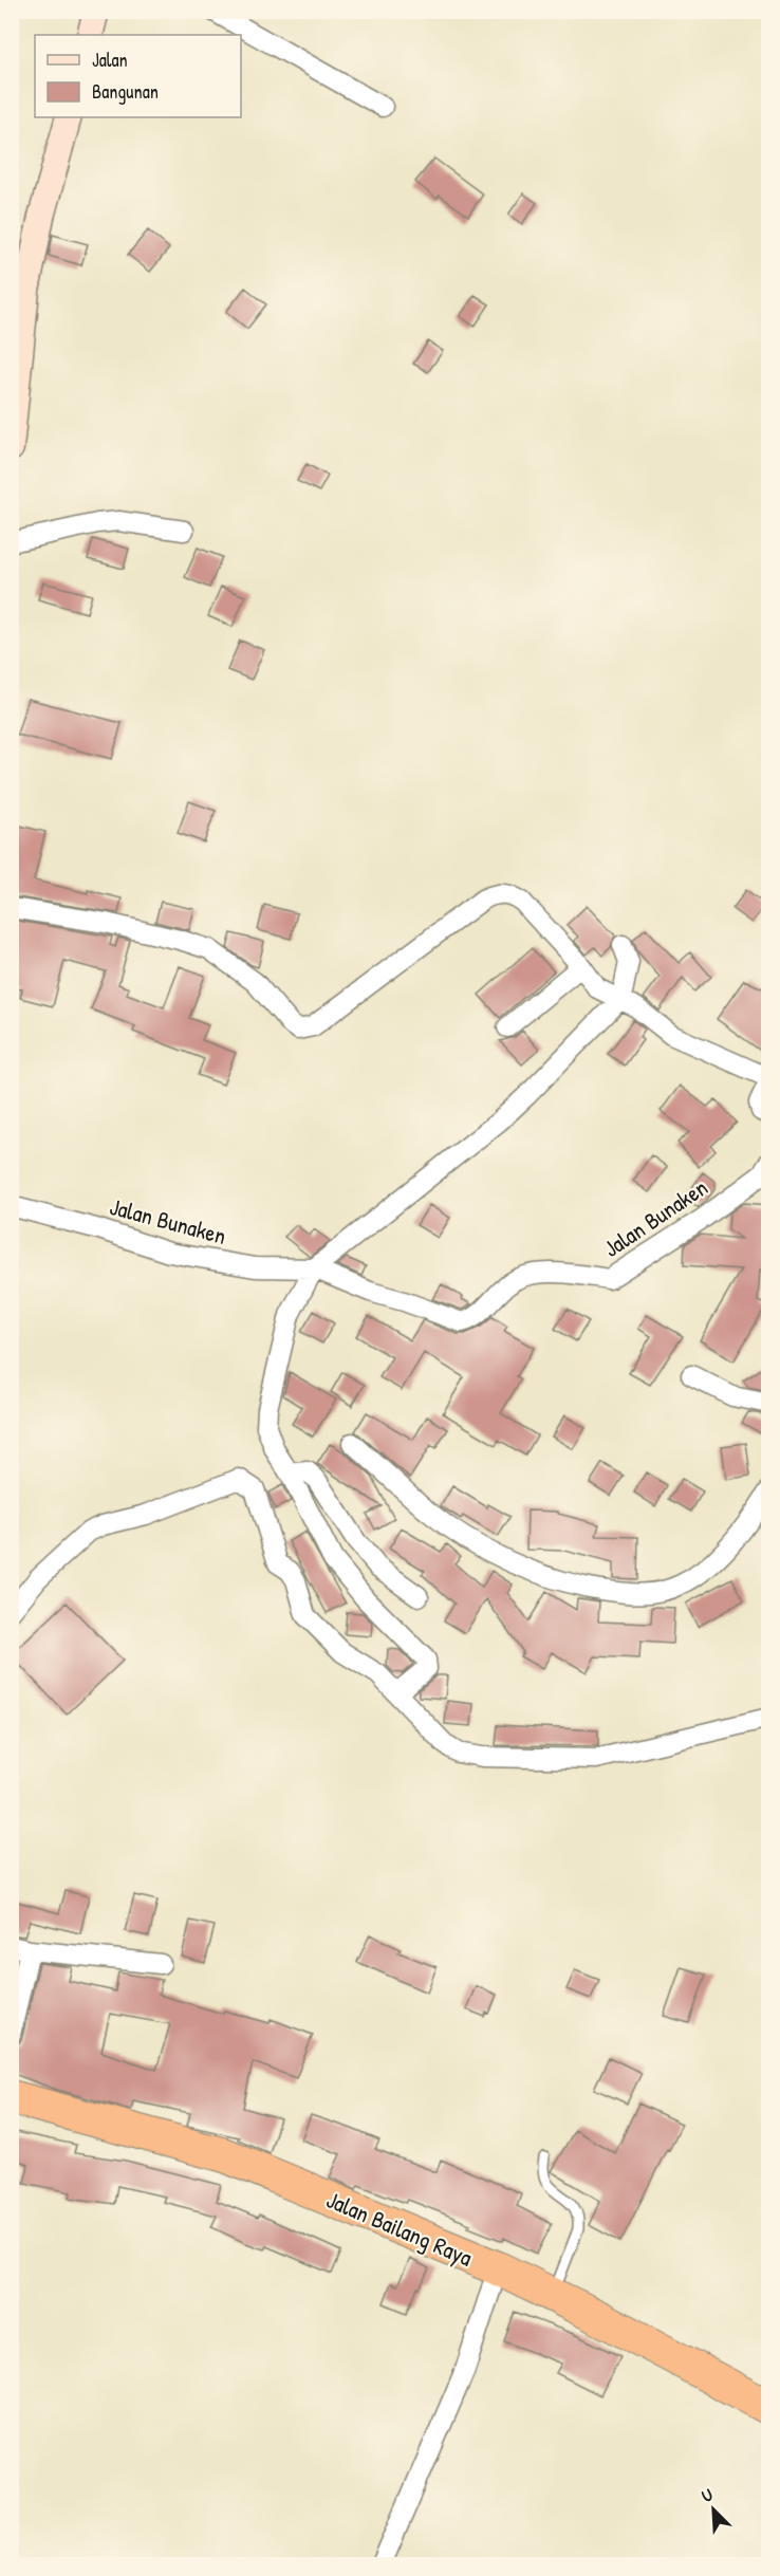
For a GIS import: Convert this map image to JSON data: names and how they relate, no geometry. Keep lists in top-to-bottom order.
{
  "streets": {
    "highway": ["Jalan Bailang Raya"],
    "street": ["Jalan Bunaken"]
  },
  "legend": ["Jalan", "Bangunan"],
  "north": "top left"
}
